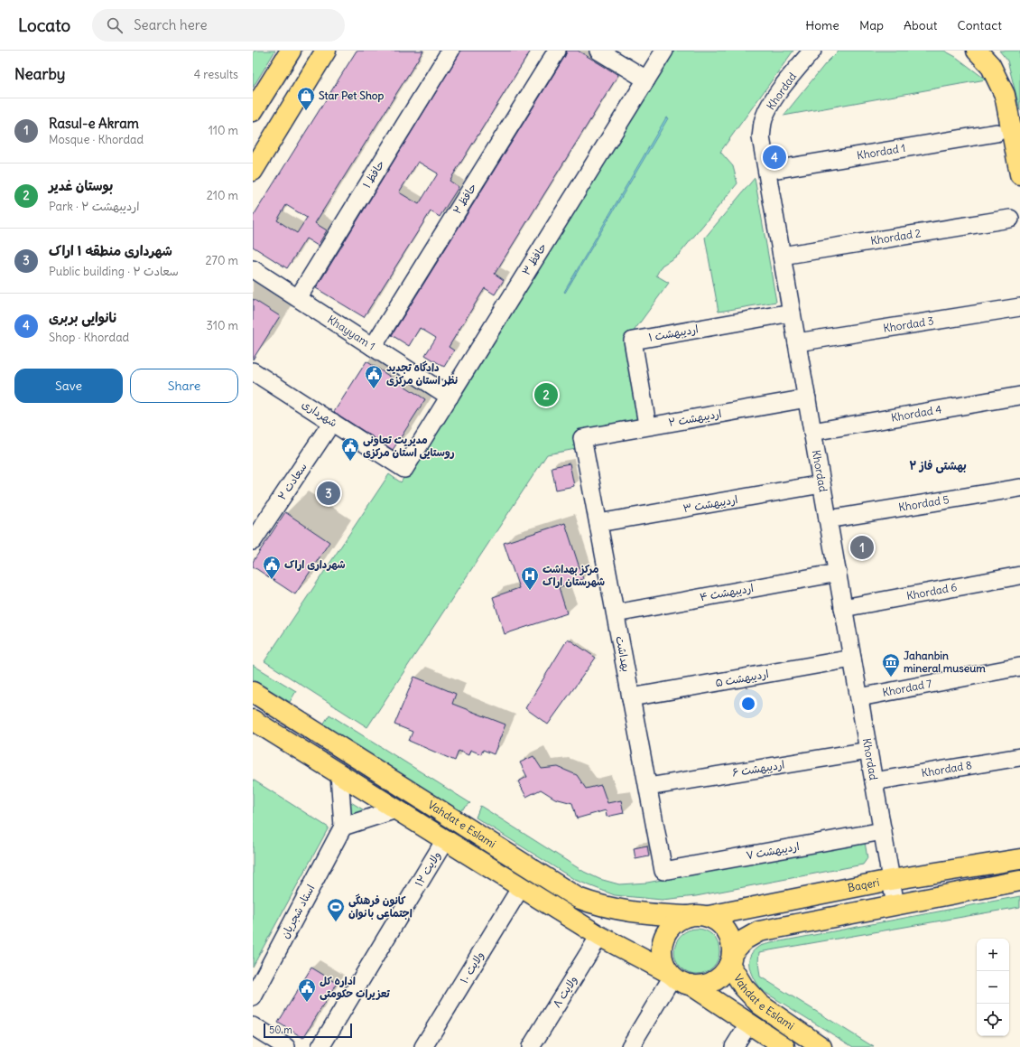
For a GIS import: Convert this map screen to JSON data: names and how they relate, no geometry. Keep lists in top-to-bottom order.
{
  "streets": {
    "main road": ["Vahdat e Eslami", "Baqeri"],
    "street": [
      "Khordad",
      "Khordad 1",
      "حافظ ۱",
      "حافظ ۲",
      "Khordad 2",
      "حافظ ۳",
      "Khordad 3",
      "Khayyam 1",
      "اردیبهشت ۱",
      "شهرداری",
      "Khordad 4",
      "اردیبهشت ۲",
      "سعادت ۲",
      "اردیبهشت ۳",
      "Khordad 5",
      "Khordad 6",
      "اردیبهشت ۴",
      "بهداشت",
      "اردیبهشت ۵",
      "Khordad 7",
      "اردیبهشت ۶",
      "Khordad 8",
      "اردیبهشت ۷",
      "ولایت ۱۲",
      "استاد شجریان",
      "ولایت ۱۰",
      "ولایت ۸"
    ]
  },
  "crossings": [
    ["Khordad", "Khordad 1"],
    ["Khordad", "Khordad 2"],
    ["Khordad", "Khordad 3"],
    ["Khordad", "اردیبهشت ۱"],
    ["Khordad", "Khordad 4"],
    ["Khordad", "اردیبهشت ۲"],
    ["Khordad", "اردیبهشت ۳"],
    ["Khordad", "Khordad 5"],
    ["Khordad", "Khordad 6"],
    ["Khordad", "اردیبهشت ۴"],
    ["Khordad", "اردیبهشت ۵"],
    ["Khordad", "Khordad 7"],
    ["Khordad", "اردیبهشت ۶"],
    ["Khordad", "Khordad 8"],
    ["Khordad", "اردیبهشت ۷"],
    ["Khordad", "Baqeri"],
    ["حافظ ۱", "Khayyam 1"],
    ["حافظ ۲", "Khayyam 1"],
    ["حافظ ۳", "Khayyam 1"],
    ["حافظ ۳", "شهرداری"],
    ["شهرداری", "سعادت ۲"],
    ["اردیبهشت ۲", "بهداشت"],
    ["اردیبهشت ۳", "بهداشت"],
    ["اردیبهشت ۴", "بهداشت"],
    ["بهداشت", "اردیبهشت ۵"],
    ["بهداشت", "اردیبهشت ۶"],
    ["بهداشت", "اردیبهشت ۷"],
    ["Vahdat e Eslami", "ولایت ۱۲"],
    ["Vahdat e Eslami", "Baqeri"],
    ["Vahdat e Eslami", "ولایت ۱۰"],
    ["Vahdat e Eslami", "ولایت ۸"]
  ],
  "districts": ["بهشتی فاز ۲"],
  "places": {
    "shop": ["Star Pet Shop"],
    "public building": [
      "دادگاه تجدید نظر استان مرکزی",
      "مدیریت تعاونی روستایی استان مرکزی",
      "شهرداری اراک",
      "اداره کل تعزیرات حکومتی"
    ],
    "hospital": ["مرکز بهداشت شهرستان اراک"],
    "museum": ["Jahanbin mineral museum"],
    "sports": ["کانون فرهنگی اجتماعی بانوان"]
  },
  "scale_bar": "50 m",
  "page": {
    "header": "Locato",
    "search": "Search here",
    "nav": [
      "Home",
      "Map",
      "About",
      "Contact"
    ],
    "heading": ["Nearby", "4 results"],
    "list": [
      {
        "mark": "1",
        "name": "Rasul-e Akram",
        "note": "Mosque · Khordad",
        "value": "110 m"
      },
      {
        "mark": "2",
        "name": "بوستان غدیر",
        "note": "Park · اردیبهشت ۲",
        "value": "210 m"
      },
      {
        "mark": "3",
        "name": "شهرداری منطقه ۱ اراک",
        "note": "Public building · سعادت ۲",
        "value": "270 m"
      },
      {
        "mark": "4",
        "name": "نانوایی بربری",
        "note": "Shop · Khordad",
        "value": "310 m"
      }
    ],
    "pins": [
      "4",
      "2",
      "3",
      "1"
    ],
    "buttons": ["Save", "Share"],
    "map_buttons": ["+", "−"],
    "scale": "50 m"
  }
}
